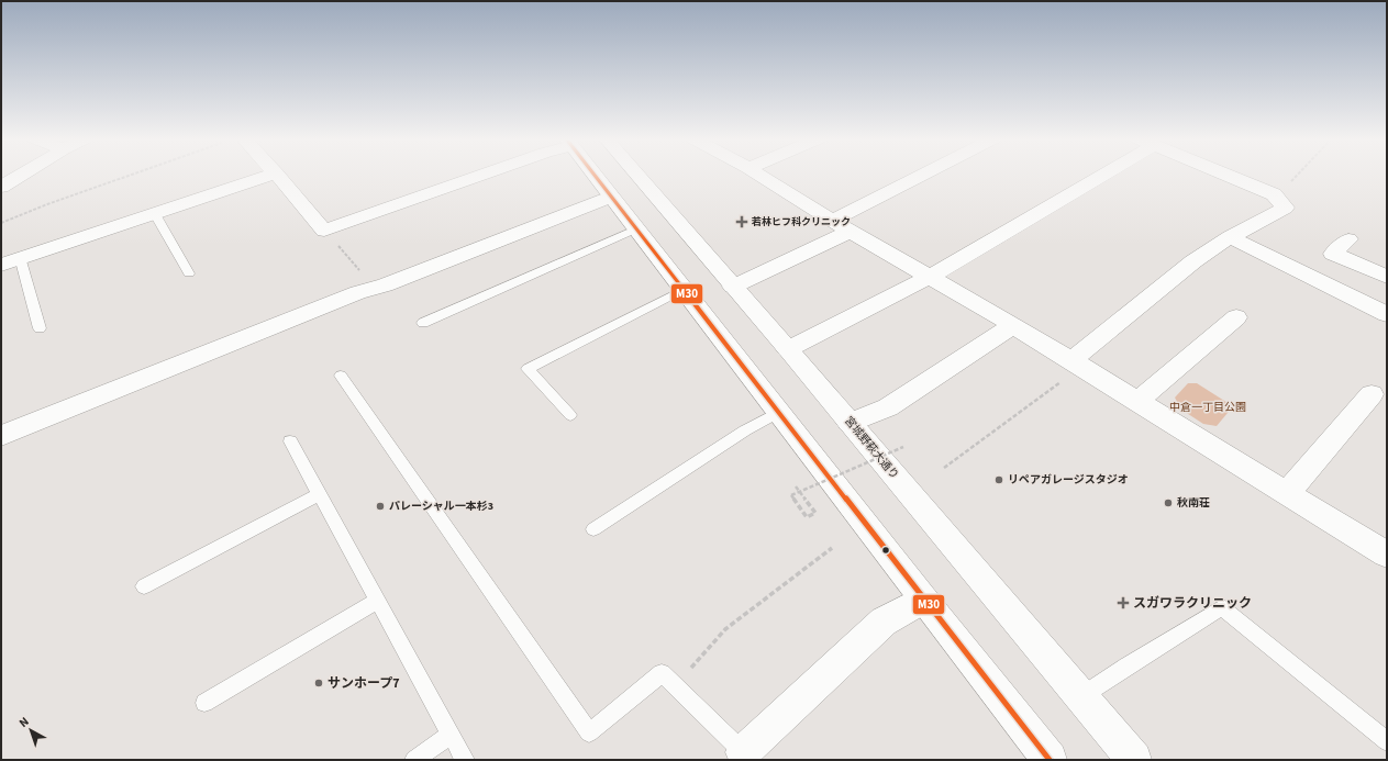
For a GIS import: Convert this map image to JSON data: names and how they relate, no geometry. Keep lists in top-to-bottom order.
{
  "streets": {
    "street": ["宮城野萩大通り"]
  },
  "parks": ["中倉一丁目公園"],
  "places": {
    "health": ["若林ヒフ科クリニック", "スガワラクリニック"],
    "other": [
      "リペアガレージスタジオ",
      "秋南荘",
      "パレーシャル一本杉3",
      "サンホープ7"
    ]
  },
  "lines": ["transit line M30"],
  "north": "top left"
}
